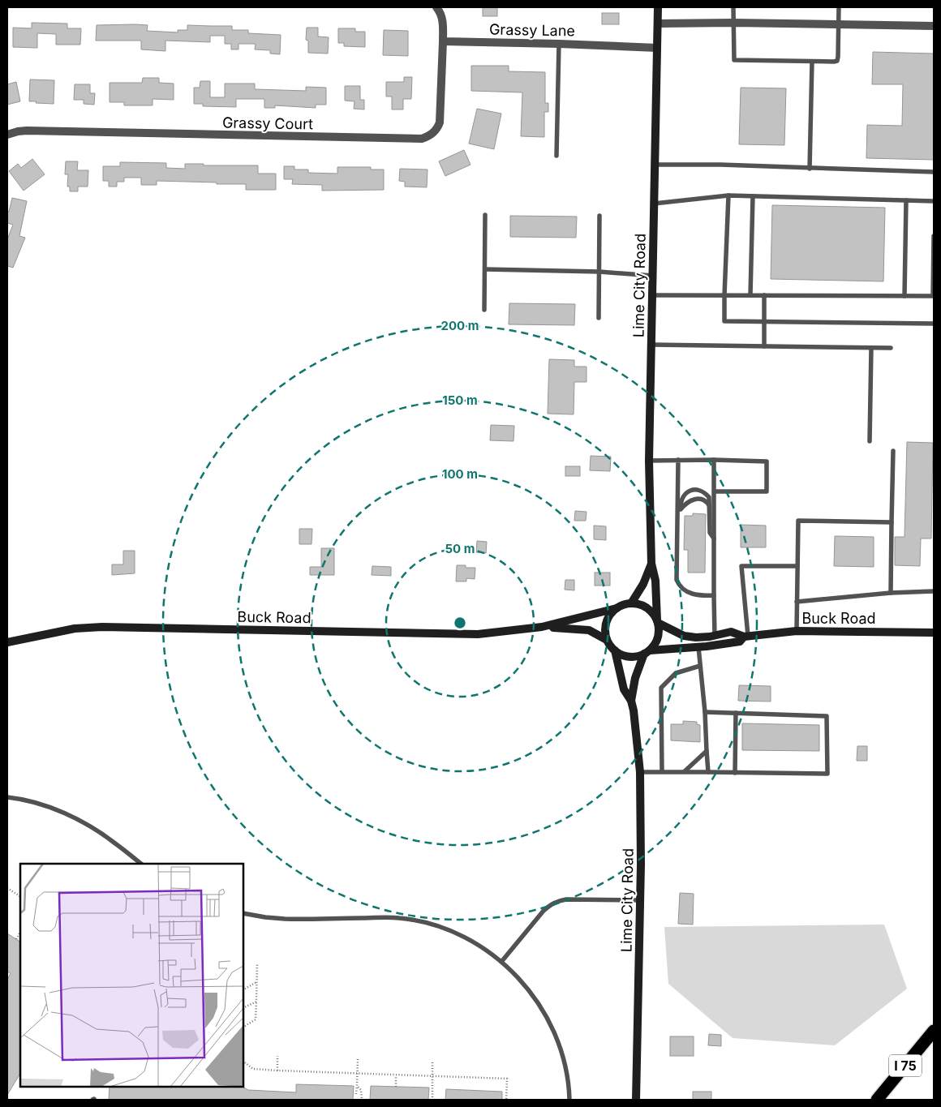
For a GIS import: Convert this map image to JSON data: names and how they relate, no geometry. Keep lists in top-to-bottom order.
{
  "streets": {
    "highway": ["I 75"],
    "street": [
      "Grassy Lane",
      "Grassy Court",
      "Lime City Road",
      "Buck Road"
    ]
  },
  "crossings": [
    ["Grassy Lane", "Grassy Court"],
    ["Grassy Lane", "Lime City Road"],
    ["Lime City Road", "Buck Road"]
  ],
  "rings": [
    "200 m",
    "150 m",
    "100 m",
    "50 m"
  ]
}
